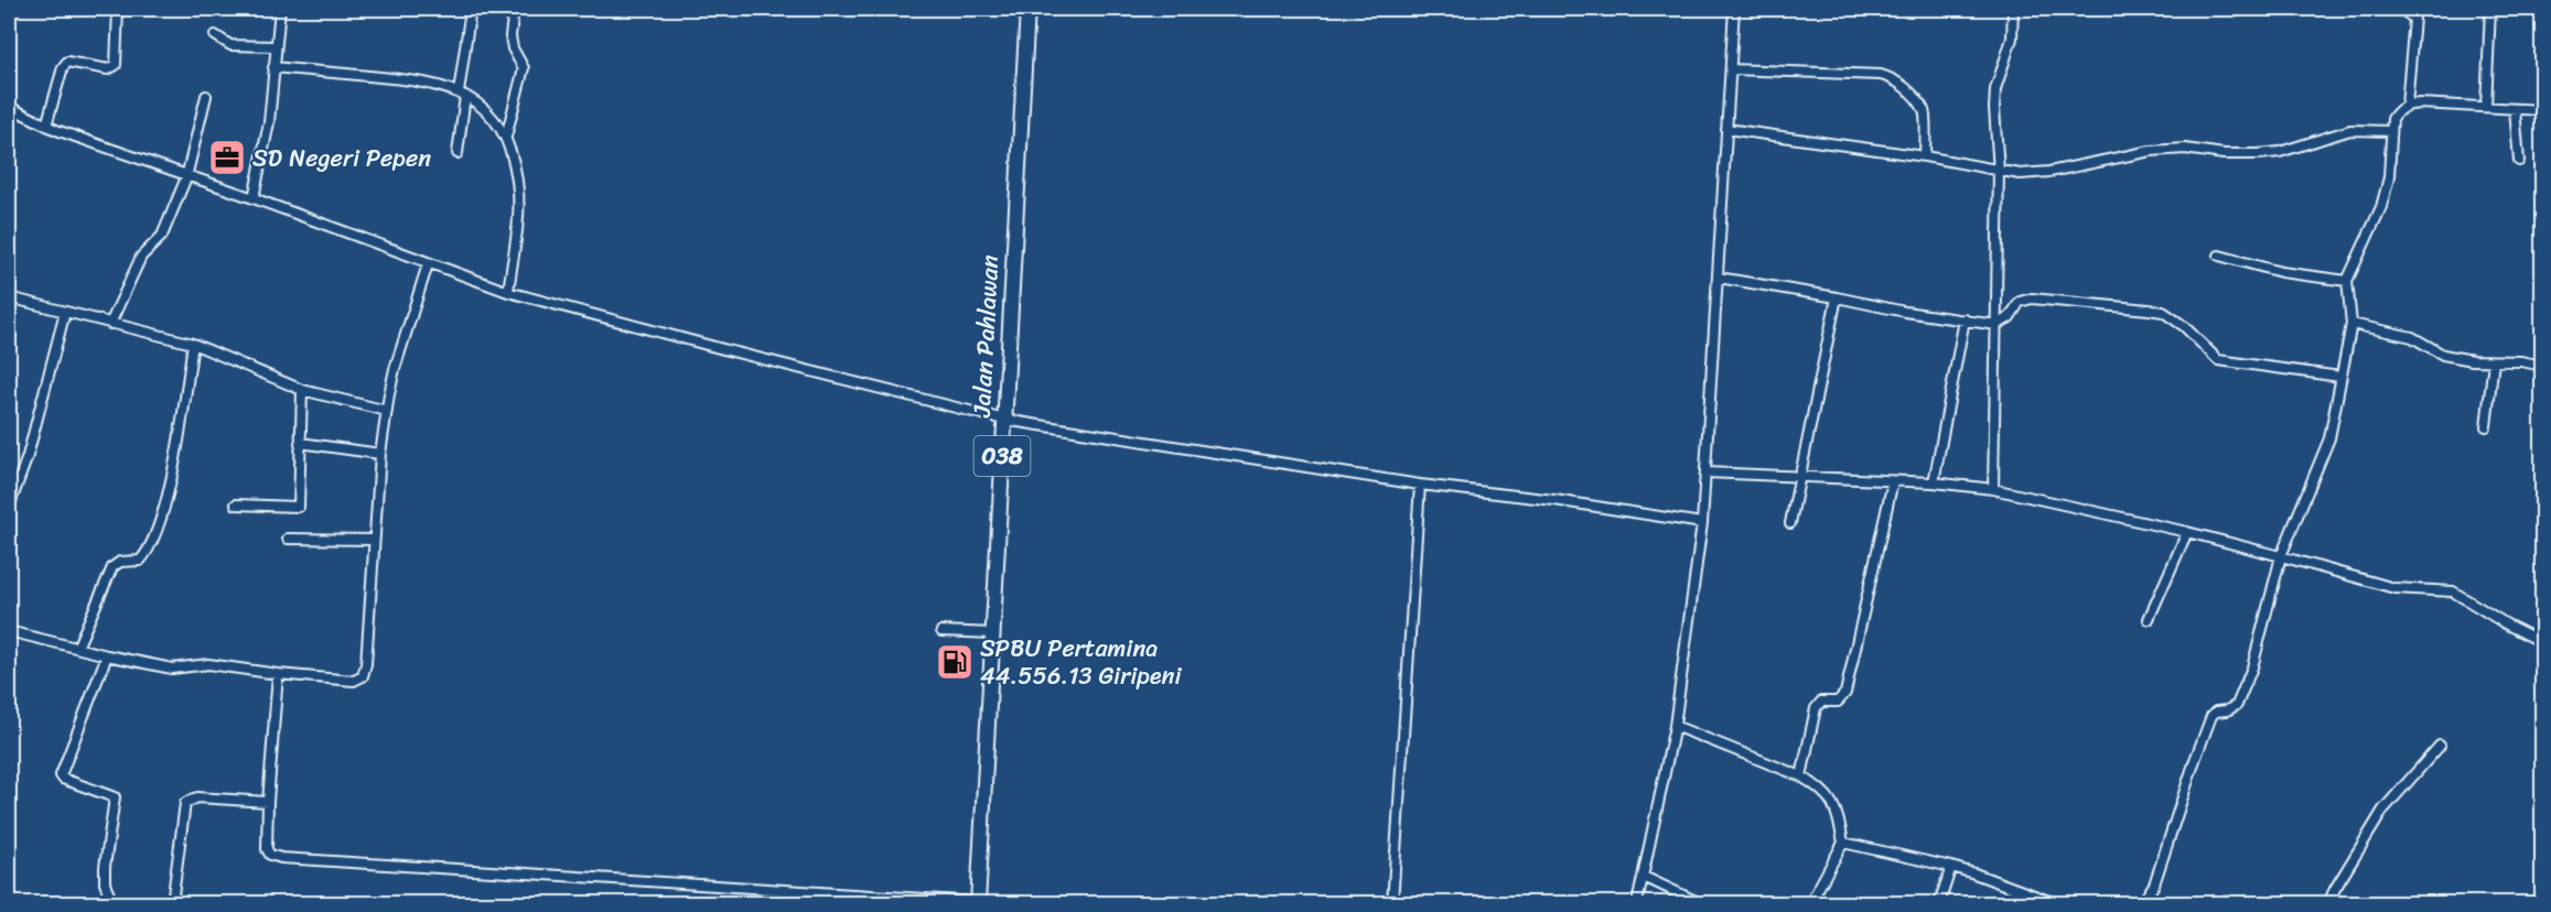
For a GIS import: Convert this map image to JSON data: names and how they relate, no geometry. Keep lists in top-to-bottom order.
{
  "streets": {
    "main road": ["Jalan Pahlawan", "038"]
  },
  "places": {
    "office": ["SD Negeri Pepen"],
    "fuel station": ["SPBU Pertamina 44.556.13 Giripeni"]
  }
}
